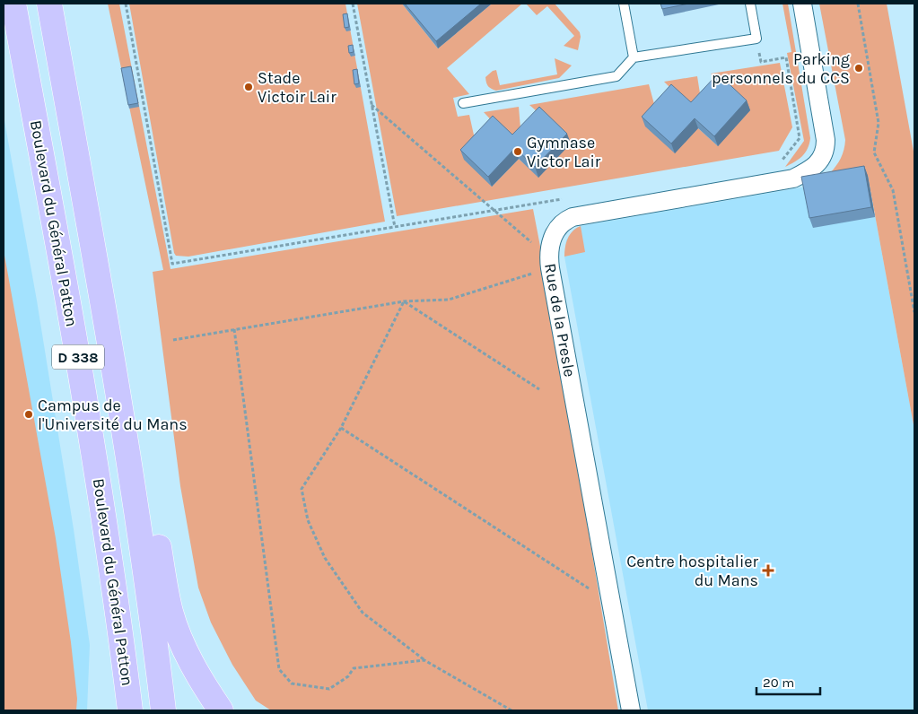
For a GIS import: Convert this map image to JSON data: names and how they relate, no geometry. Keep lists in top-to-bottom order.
{
  "streets": {
    "highway": ["Boulevard du Général Patton", "D 338"],
    "street": ["Rue de la Presle"]
  },
  "places": {
    "other": [
      "Parking personnels du CCS",
      "Stade Victoir Lair",
      "Gymnase Victor Lair",
      "Campus de l'Université du Mans"
    ],
    "health": ["Centre hospitalier du Mans"]
  },
  "scale_bar": "20 m"
}
